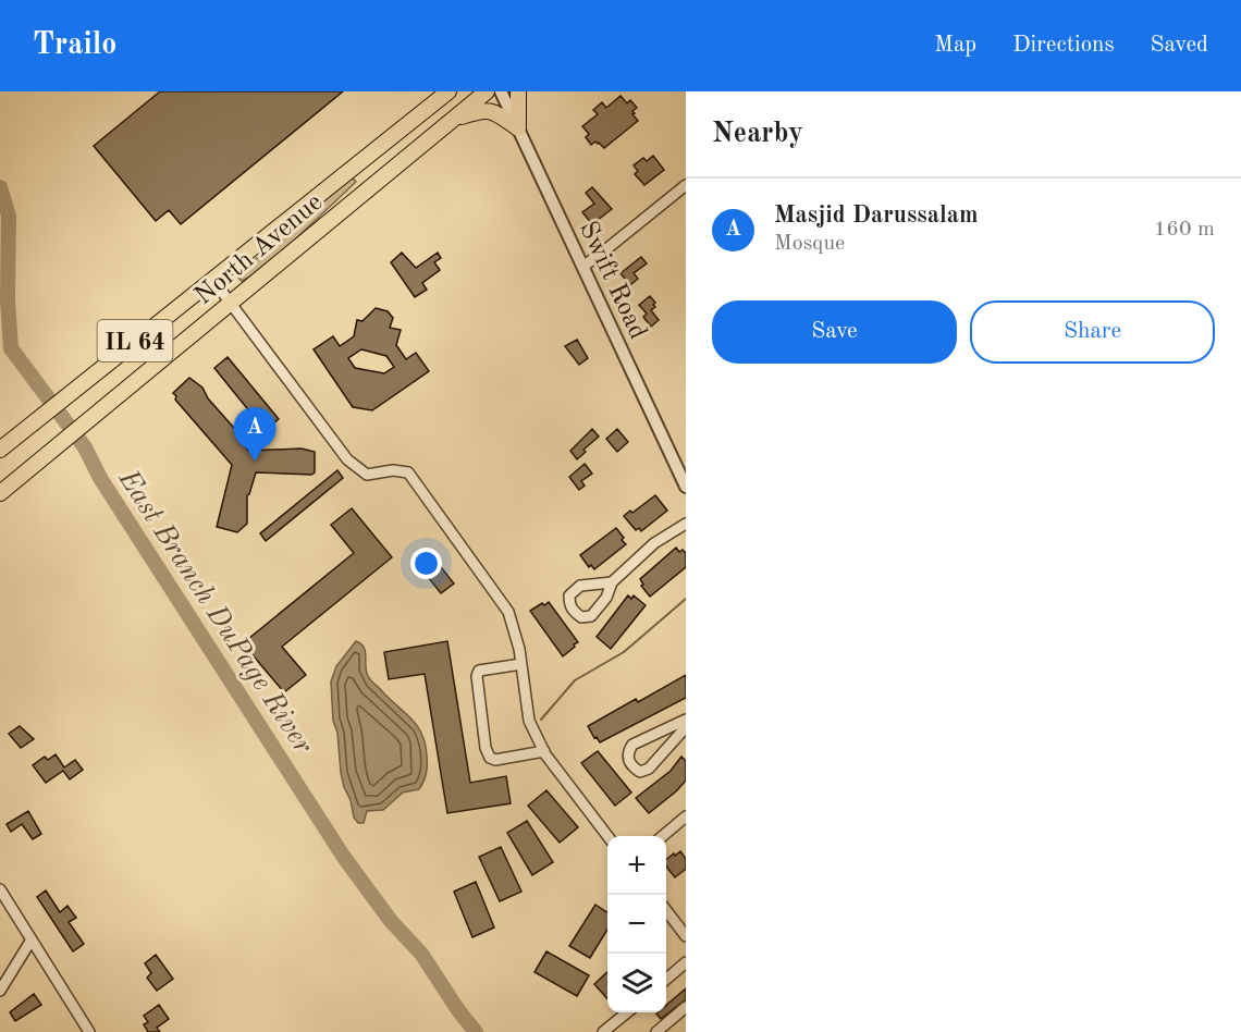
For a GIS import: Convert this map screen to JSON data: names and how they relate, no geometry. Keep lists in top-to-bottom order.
{
  "streets": {
    "main road": ["North Avenue", "IL 64"],
    "street": ["Swift Road"]
  },
  "water": ["East Branch DuPage River"],
  "page": {
    "header": "Trailo",
    "nav": ["Map", "Directions", "Saved"],
    "heading": "Nearby",
    "list": [
      {
        "mark": "A",
        "name": "Masjid Darussalam",
        "note": "Mosque",
        "value": "160 m"
      }
    ],
    "buttons": ["Save", "Share"],
    "pins": "A",
    "map_buttons": ["+", "−"]
  }
}
